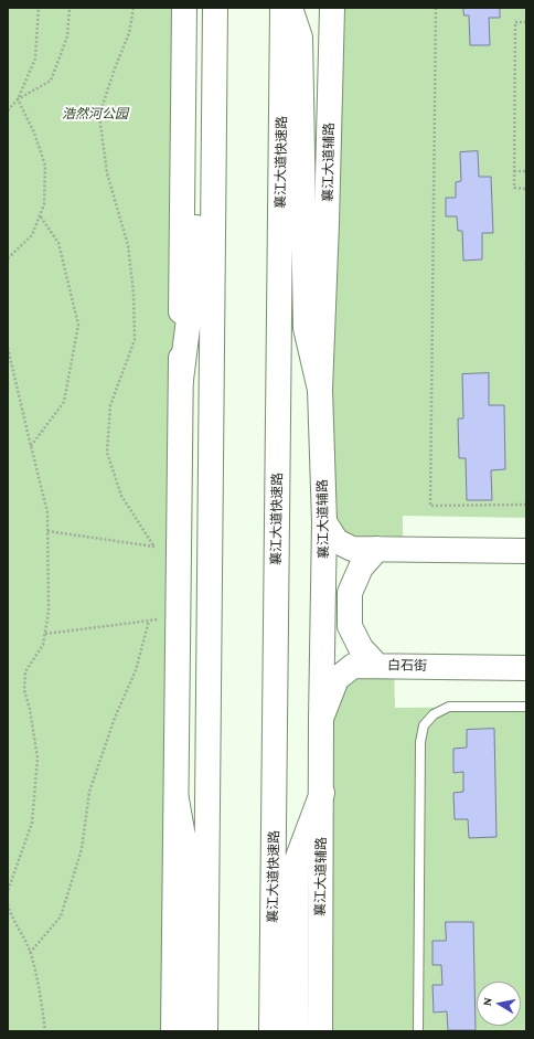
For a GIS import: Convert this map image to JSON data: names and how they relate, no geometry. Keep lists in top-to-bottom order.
{
  "streets": {
    "main road": ["襄江大道快速路", "襄江大道辅路", "白石街"]
  },
  "crossings": [
    ["襄江大道辅路", "白石街"]
  ],
  "parks": ["浩然河公园"],
  "north": "left"
}
